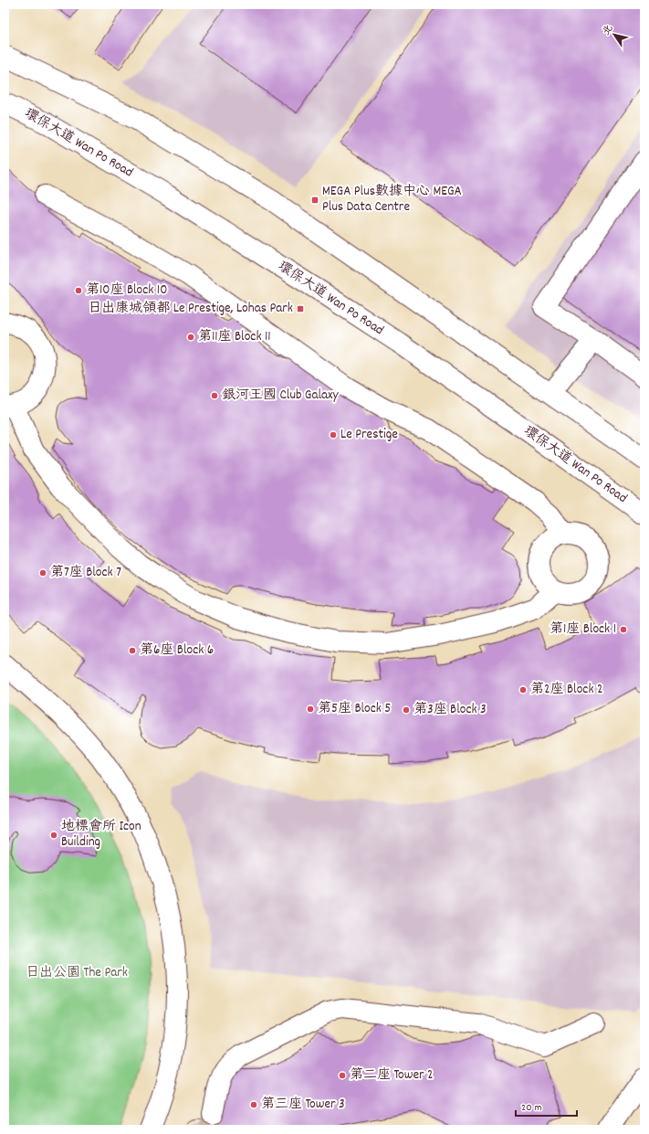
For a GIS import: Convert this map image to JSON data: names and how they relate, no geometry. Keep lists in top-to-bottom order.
{
  "streets": {
    "main road": ["環保大道 Wan Po Road"]
  },
  "parks": ["日出公園 The Park"],
  "places": {
    "transit": ["MEGA Plus數據中心 MEGA Plus Data Centre", "日出康城領都 Le Prestige, Lohas Park"],
    "other": [
      "第10座 Block 10",
      "第11座 Block 11",
      "銀河王國 Club Galaxy",
      "Le Prestige",
      "第7座 Block 7",
      "第1座 Block 1",
      "第6座 Block 6",
      "第2座 Block 2",
      "第5座 Block 5",
      "第3座 Block 3",
      "地標會所 Icon Building",
      "第二座 Tower 2",
      "第三座 Tower 3"
    ]
  },
  "scale_bar": "20 m",
  "north": "top left"
}
